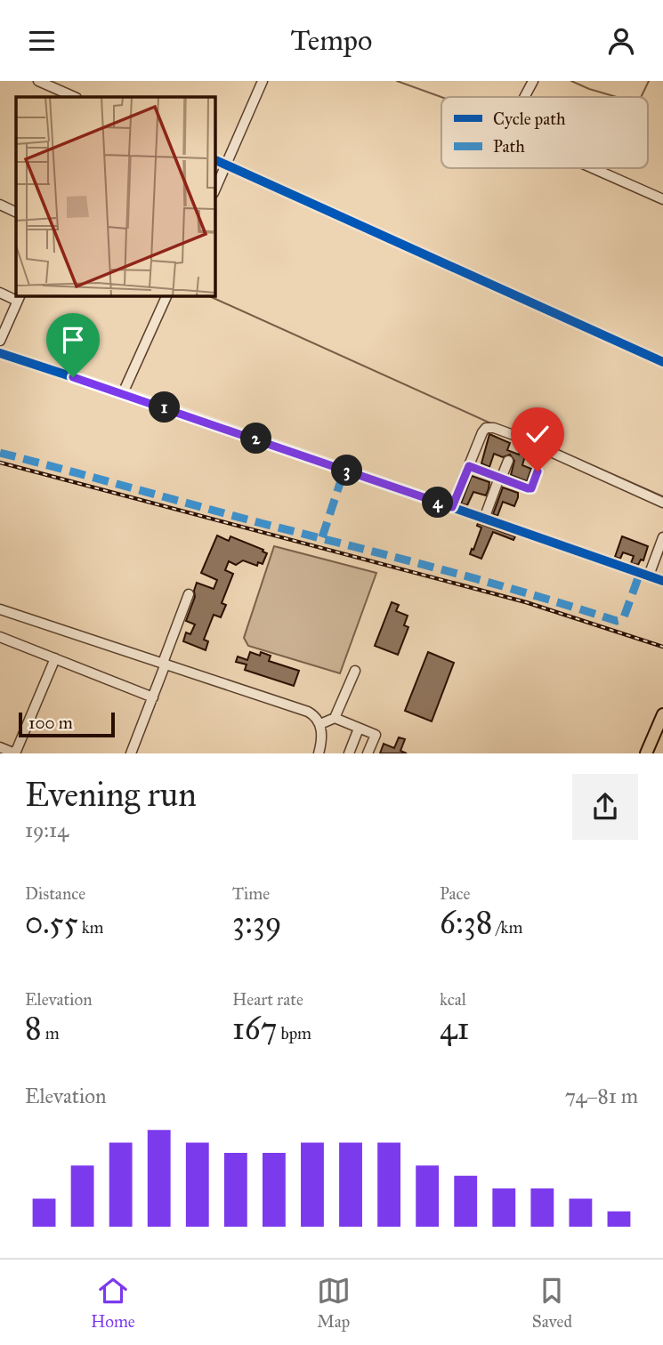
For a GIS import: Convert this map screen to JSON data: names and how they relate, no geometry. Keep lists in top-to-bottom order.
{
  "legend": ["Cycle path", "Path"],
  "scale_bar": "100 m",
  "page": {
    "header": "Tempo",
    "pins": [
      "1",
      "2",
      "3",
      "4"
    ],
    "scale": "100 m",
    "heading": ["Evening run", "19:14"],
    "stats": [
      ["Distance", "0.55 km"],
      ["Time", "3:39"],
      ["Pace", "6:38 /km"],
      ["Elevation", "8 m"],
      ["Heart rate", "167 bpm"],
      ["kcal", "41"]
    ],
    "chart": ["Elevation", "74–81 m"],
    "tabs": ["Home", "Map", "Saved"]
  }
}
